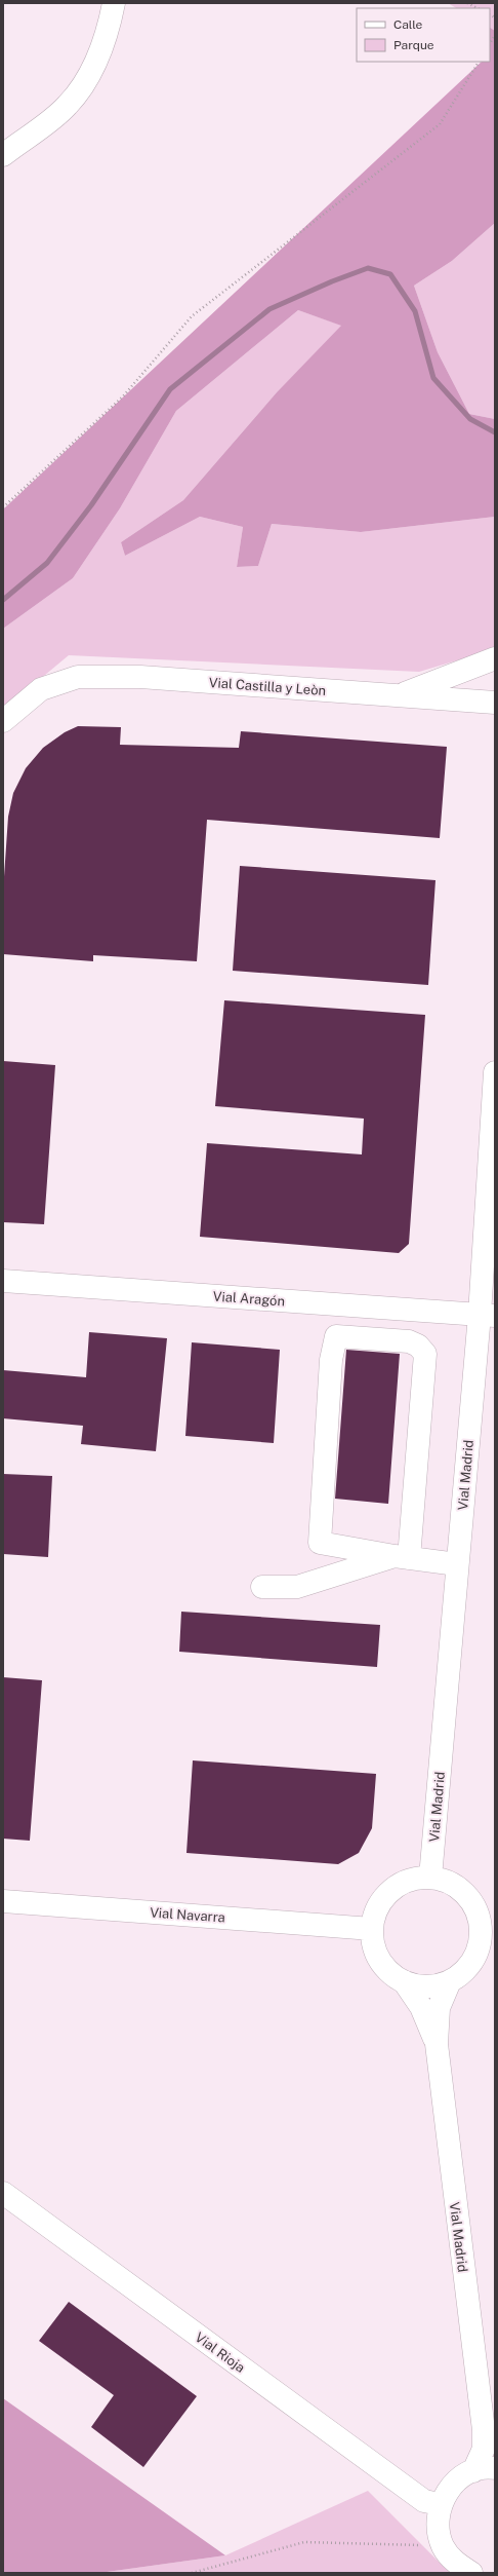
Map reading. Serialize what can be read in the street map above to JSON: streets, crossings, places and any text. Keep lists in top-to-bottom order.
{
  "streets": {
    "street": [
      "Vial Castilla y Leòn",
      "Vial Aragón",
      "Vial Madrid",
      "Vial Navarra",
      "Vial Rioja"
    ]
  },
  "crossings": [
    ["Vial Aragón", "Vial Madrid"],
    ["Vial Madrid", "Vial Navarra"]
  ],
  "legend": ["Calle", "Parque"]
}
